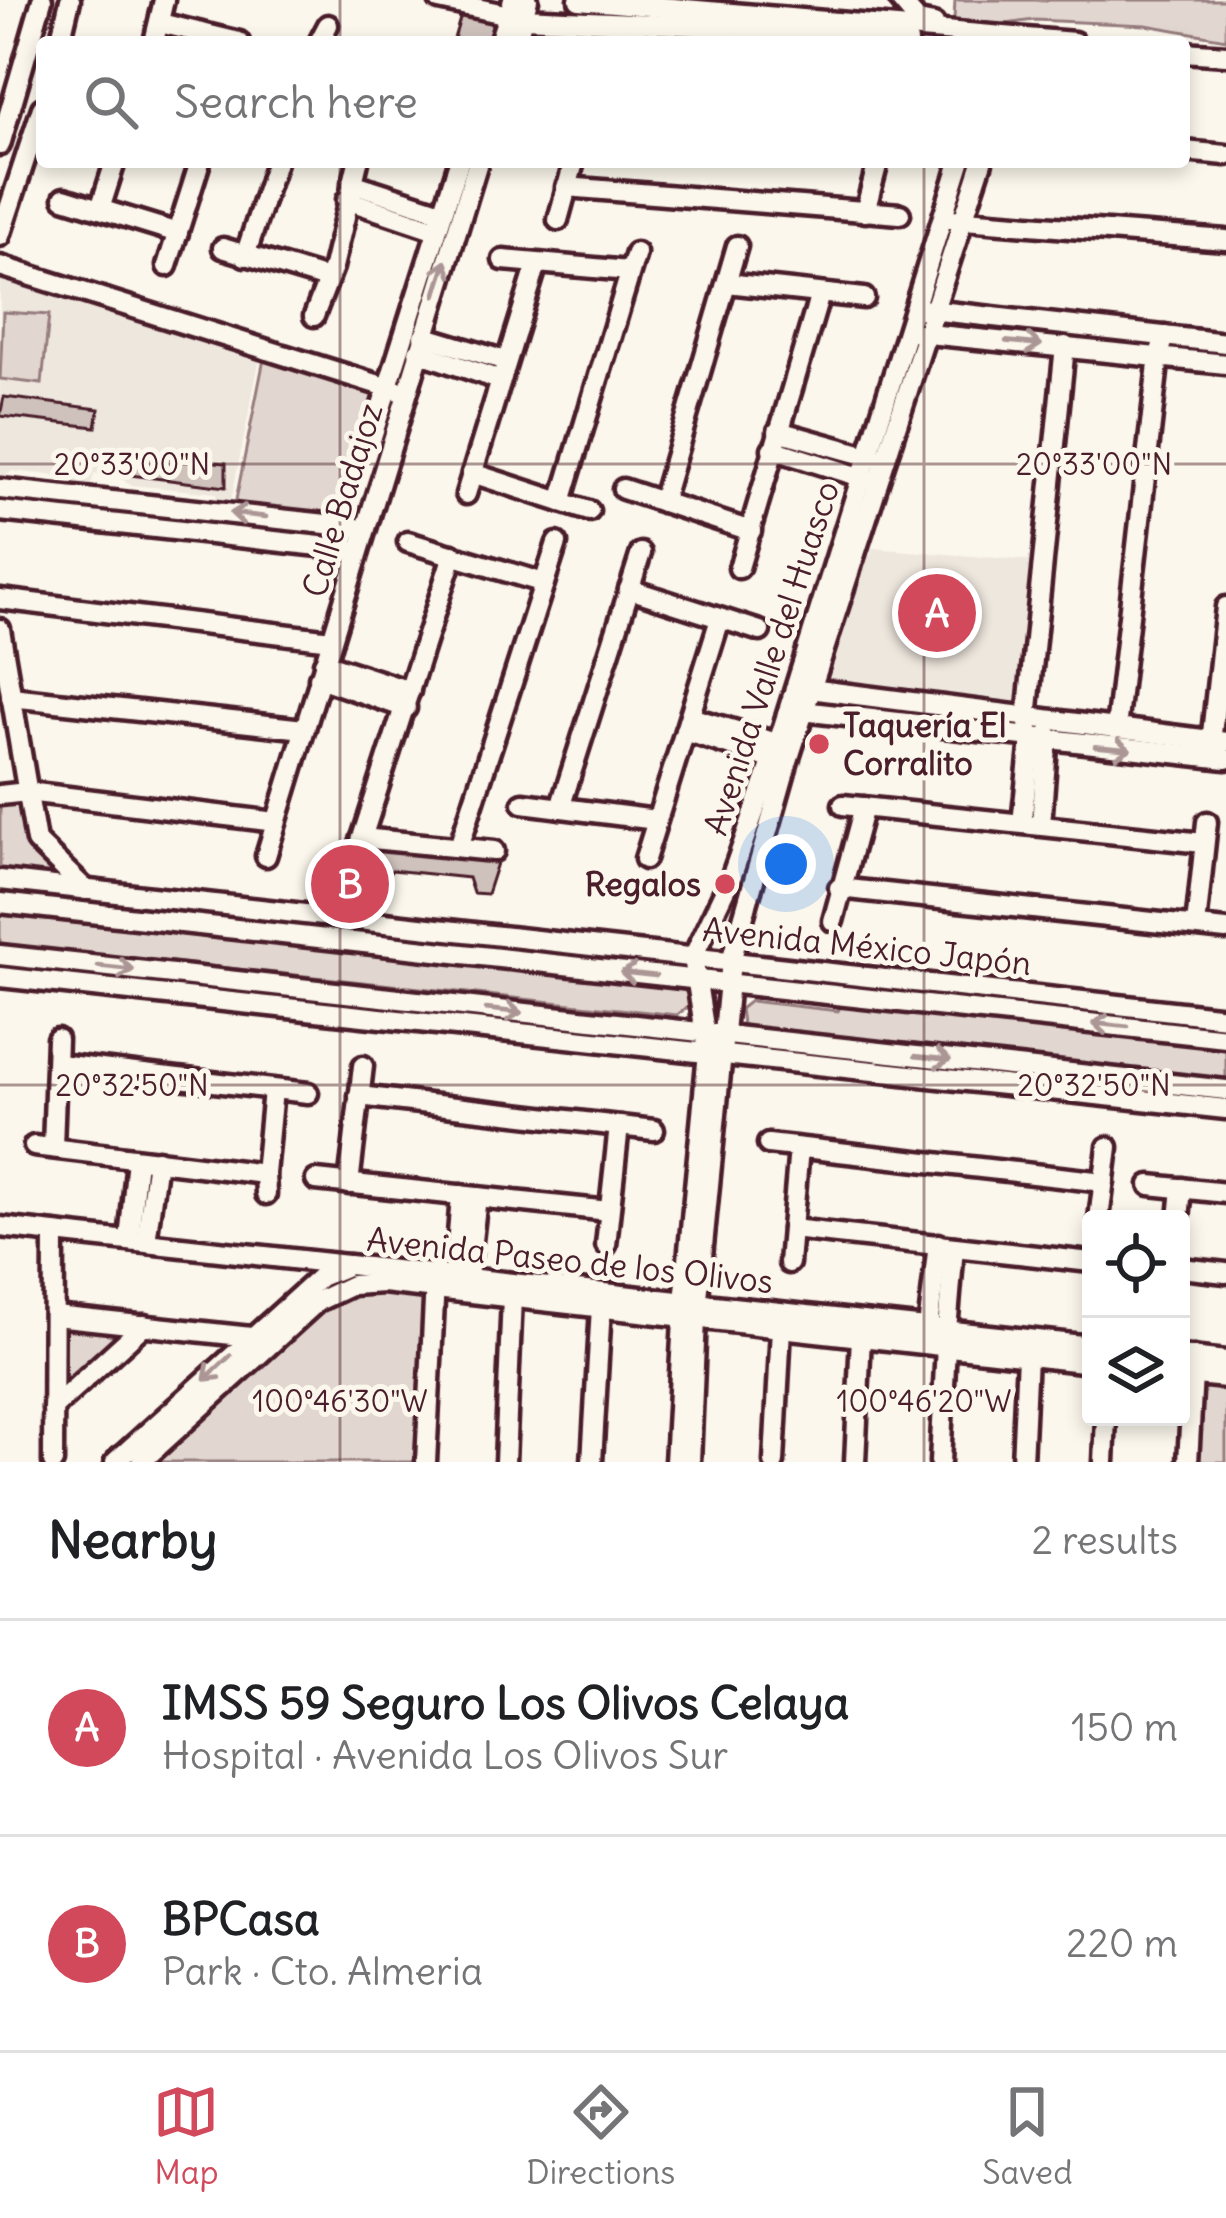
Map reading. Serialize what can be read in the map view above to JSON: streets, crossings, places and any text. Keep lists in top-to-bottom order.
{
  "streets": {
    "street": [
      "Calle Badajoz",
      "Avenida Valle del Huasco",
      "Avenida México Japón",
      "Avenida Paseo de los Olivos"
    ]
  },
  "crossings": [
    ["Avenida Valle del Huasco", "Avenida México Japón"],
    ["Avenida Valle del Huasco", "Avenida Paseo de los Olivos"]
  ],
  "places": ["Taquería El Corralito", "Regalos"],
  "page": {
    "search": "Search here",
    "pins": ["A", "B"],
    "heading": ["Nearby", "2 results"],
    "list": [
      {
        "mark": "A",
        "name": "IMSS 59 Seguro Los Olivos Celaya",
        "note": "Hospital · Avenida Los Olivos Sur",
        "value": "150 m"
      },
      {
        "mark": "B",
        "name": "BPCasa",
        "note": "Park · Cto. Almeria",
        "value": "220 m"
      }
    ],
    "nav": ["Map", "Directions", "Saved"]
  },
  "coordinates": [
    "20°33'00\"N",
    "20°32'50\"N",
    "100°46'30\"W",
    "100°46'20\"W"
  ]
}
